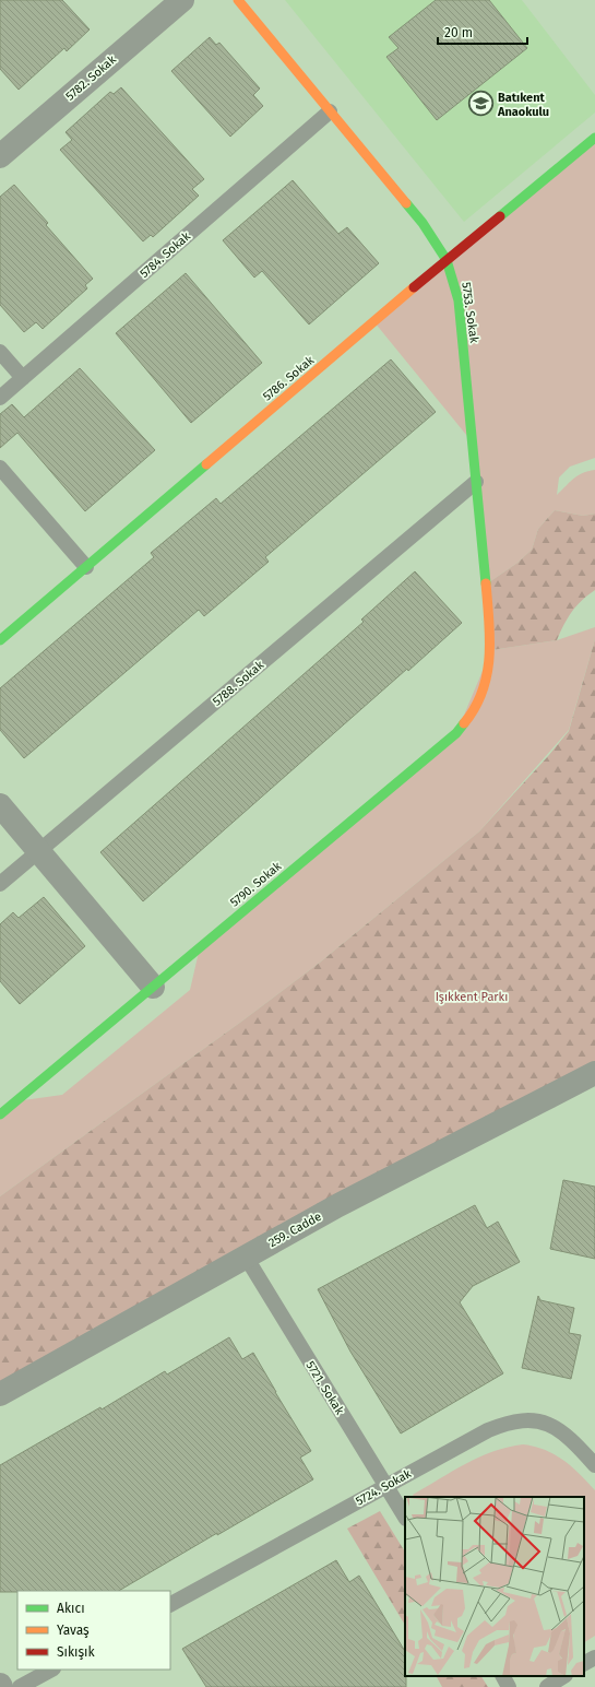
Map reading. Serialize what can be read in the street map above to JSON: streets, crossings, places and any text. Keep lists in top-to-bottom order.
{
  "streets": {
    "street": [
      "5782. Sokak",
      "5753. Sokak",
      "5786. Sokak",
      "5790. Sokak",
      "259. Cadde"
    ],
    "lane": [
      "5784. Sokak",
      "5788. Sokak",
      "5721. Sokak",
      "5724. Sokak"
    ]
  },
  "crossings": [
    ["5784. Sokak", "5753. Sokak"],
    ["5753. Sokak", "5786. Sokak"],
    ["5753. Sokak", "5788. Sokak"],
    ["5753. Sokak", "5790. Sokak"],
    ["259. Cadde", "5721. Sokak"],
    ["5721. Sokak", "5724. Sokak"]
  ],
  "parks": ["Işıkkent Parkı"],
  "places": {
    "school or university": ["Batıkent Anaokulu"]
  },
  "legend": ["Akıcı", "Yavaş", "Sıkışık"],
  "scale_bar": "20 m"
}
